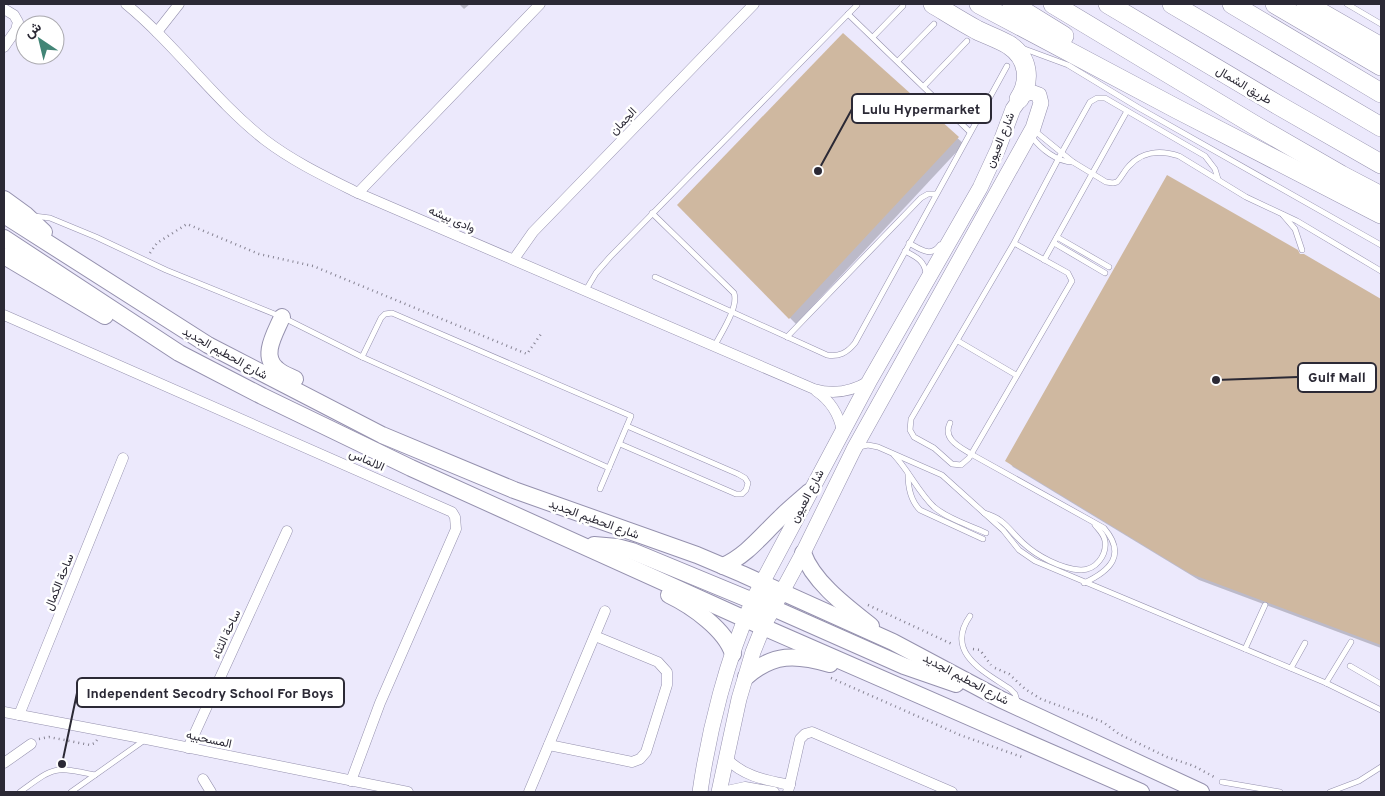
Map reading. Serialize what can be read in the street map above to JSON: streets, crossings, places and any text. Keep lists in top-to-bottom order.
{
  "streets": {
    "highway": ["طريق الشمال"],
    "main road": ["شارع العيون", "شارع الحطيم الجديد"],
    "street": [
      "الجمان",
      "وادى بيشه",
      "الالماس",
      "ساحة الكمال",
      "ساحة الثناء",
      "المسحبيه"
    ]
  },
  "crossings": [
    ["الجمان", "وادى بيشه"],
    ["شارع العيون", "وادى بيشه"],
    ["شارع العيون", "شارع الحطيم الجديد"],
    ["الالماس", "المسحبيه"],
    ["ساحة الكمال", "المسحبيه"],
    ["ساحة الثناء", "المسحبيه"]
  ],
  "places": ["Lulu Hypermarket", "Gulf Mall", "Independent Secodry School For Boys"],
  "north": "top left"
}
